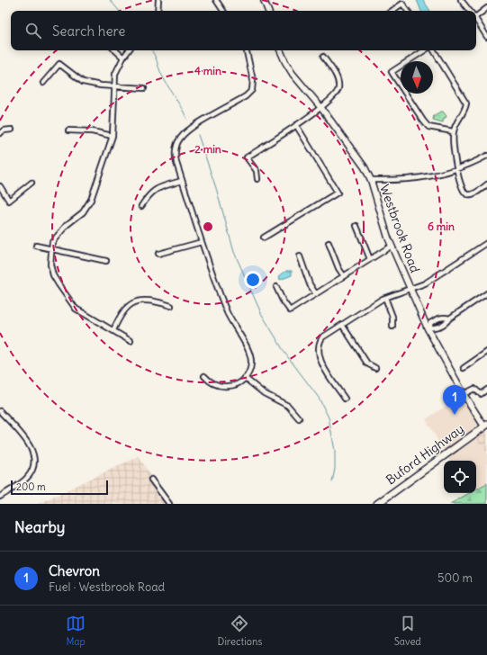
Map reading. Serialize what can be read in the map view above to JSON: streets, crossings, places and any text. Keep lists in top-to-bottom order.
{
  "streets": {
    "main road": ["Buford Highway"],
    "street": ["Westbrook Road"]
  },
  "crossings": [
    ["Westbrook Road", "Buford Highway"]
  ],
  "scale_bar": "200 m",
  "north": "bottom",
  "page": {
    "search": "Search here",
    "pins": "1",
    "scale": "200 m",
    "heading": "Nearby",
    "list": [
      {
        "mark": "1",
        "name": "Chevron",
        "note": "Fuel · Westbrook Road",
        "value": "500 m"
      }
    ],
    "nav": ["Map", "Directions", "Saved"]
  },
  "rings": ["4 min", "2 min", "6 min"]
}
